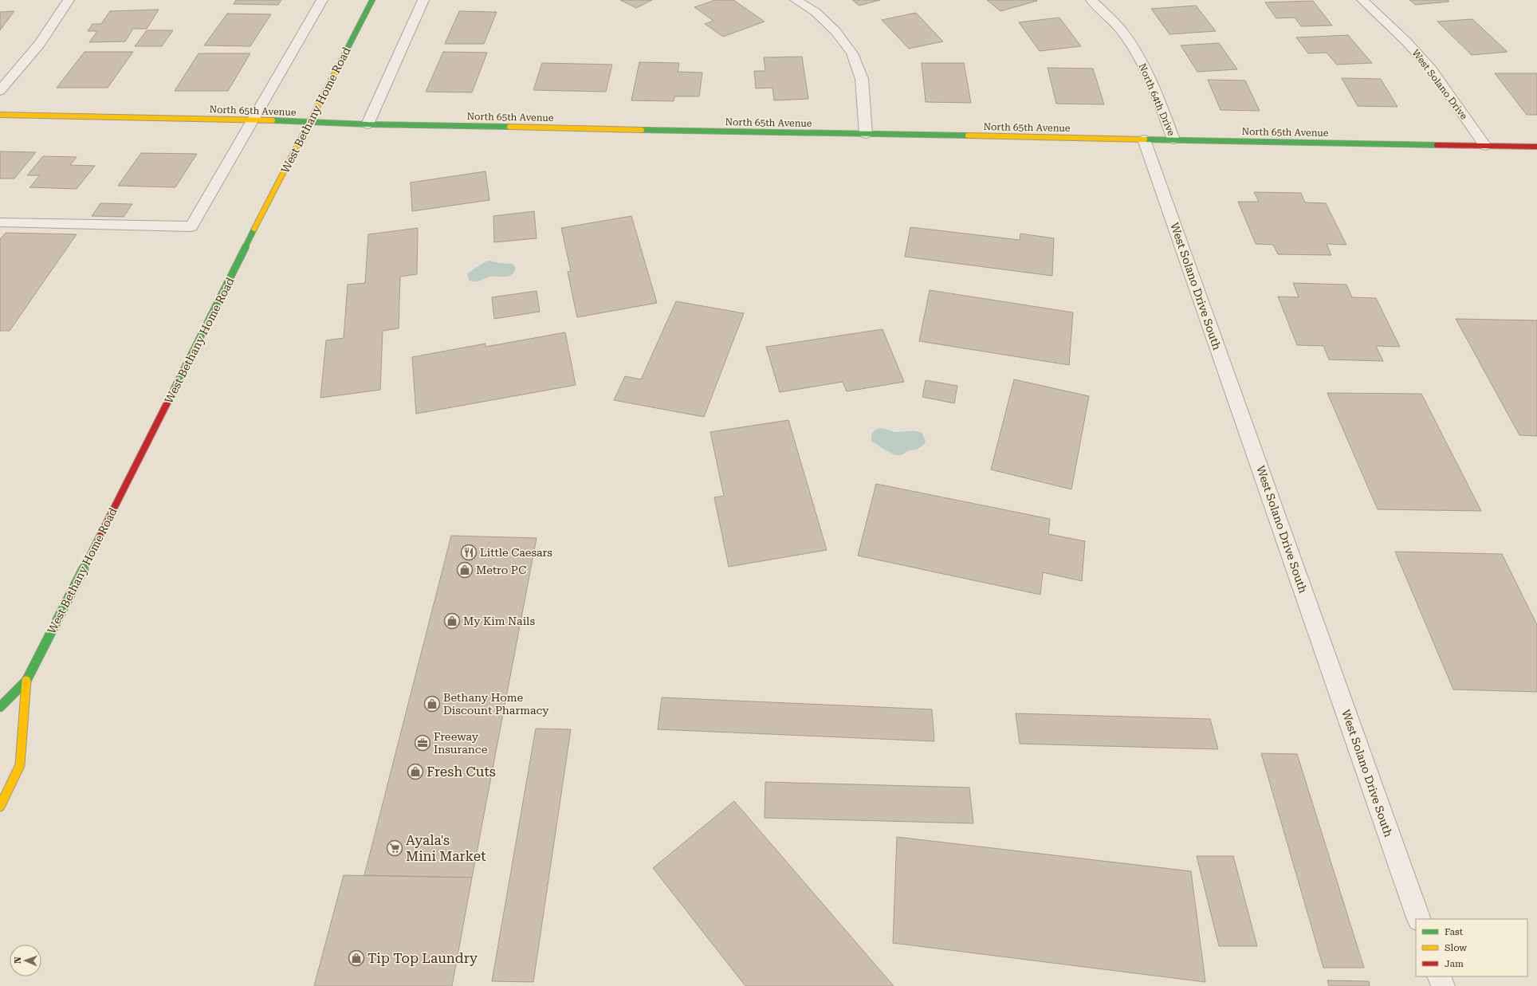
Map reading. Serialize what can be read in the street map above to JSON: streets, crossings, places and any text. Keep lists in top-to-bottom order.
{
  "streets": {
    "street": [
      "West Solano Drive",
      "North 64th Drive",
      "West Bethany Home Road",
      "North 65th Avenue",
      "West Solano Drive South"
    ]
  },
  "crossings": [
    ["West Solano Drive", "North 65th Avenue"],
    ["North 64th Drive", "North 65th Avenue"],
    ["West Bethany Home Road", "North 65th Avenue"],
    ["North 65th Avenue", "West Solano Drive South"]
  ],
  "places": {
    "restaurant": ["Little Caesars"],
    "shop": [
      "Metro PC",
      "My Kim Nails",
      "Bethany Home Discount Pharmacy",
      "Fresh Cuts",
      "Tip Top Laundry"
    ],
    "office": ["Freeway Insurance"],
    "supermarket": ["Ayala's Mini Market"]
  },
  "legend": ["Fast", "Slow", "Jam"],
  "north": "left"
}
